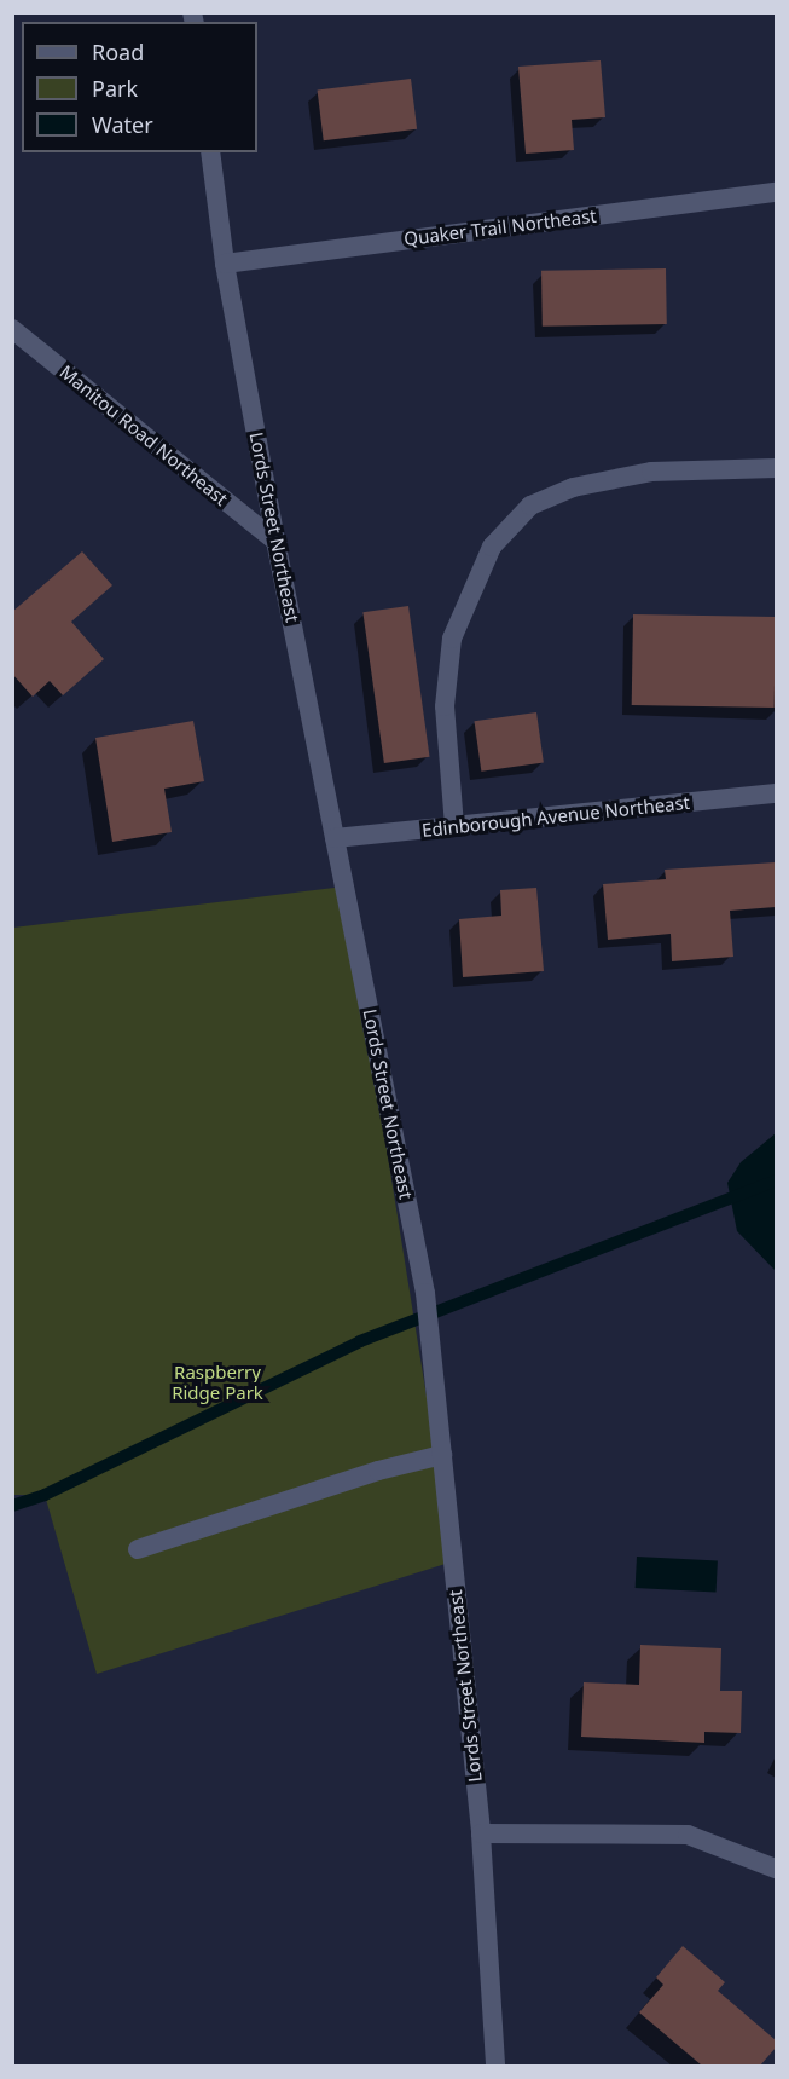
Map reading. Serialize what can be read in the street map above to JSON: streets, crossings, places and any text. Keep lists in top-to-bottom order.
{
  "streets": {
    "street": [
      "Quaker Trail Northeast",
      "Manitou Road Northeast",
      "Lords Street Northeast",
      "Edinborough Avenue Northeast"
    ]
  },
  "crossings": [
    ["Quaker Trail Northeast", "Lords Street Northeast"],
    ["Manitou Road Northeast", "Lords Street Northeast"],
    ["Lords Street Northeast", "Edinborough Avenue Northeast"]
  ],
  "parks": ["Raspberry Ridge Park"],
  "legend": ["Road", "Park", "Water"]
}
